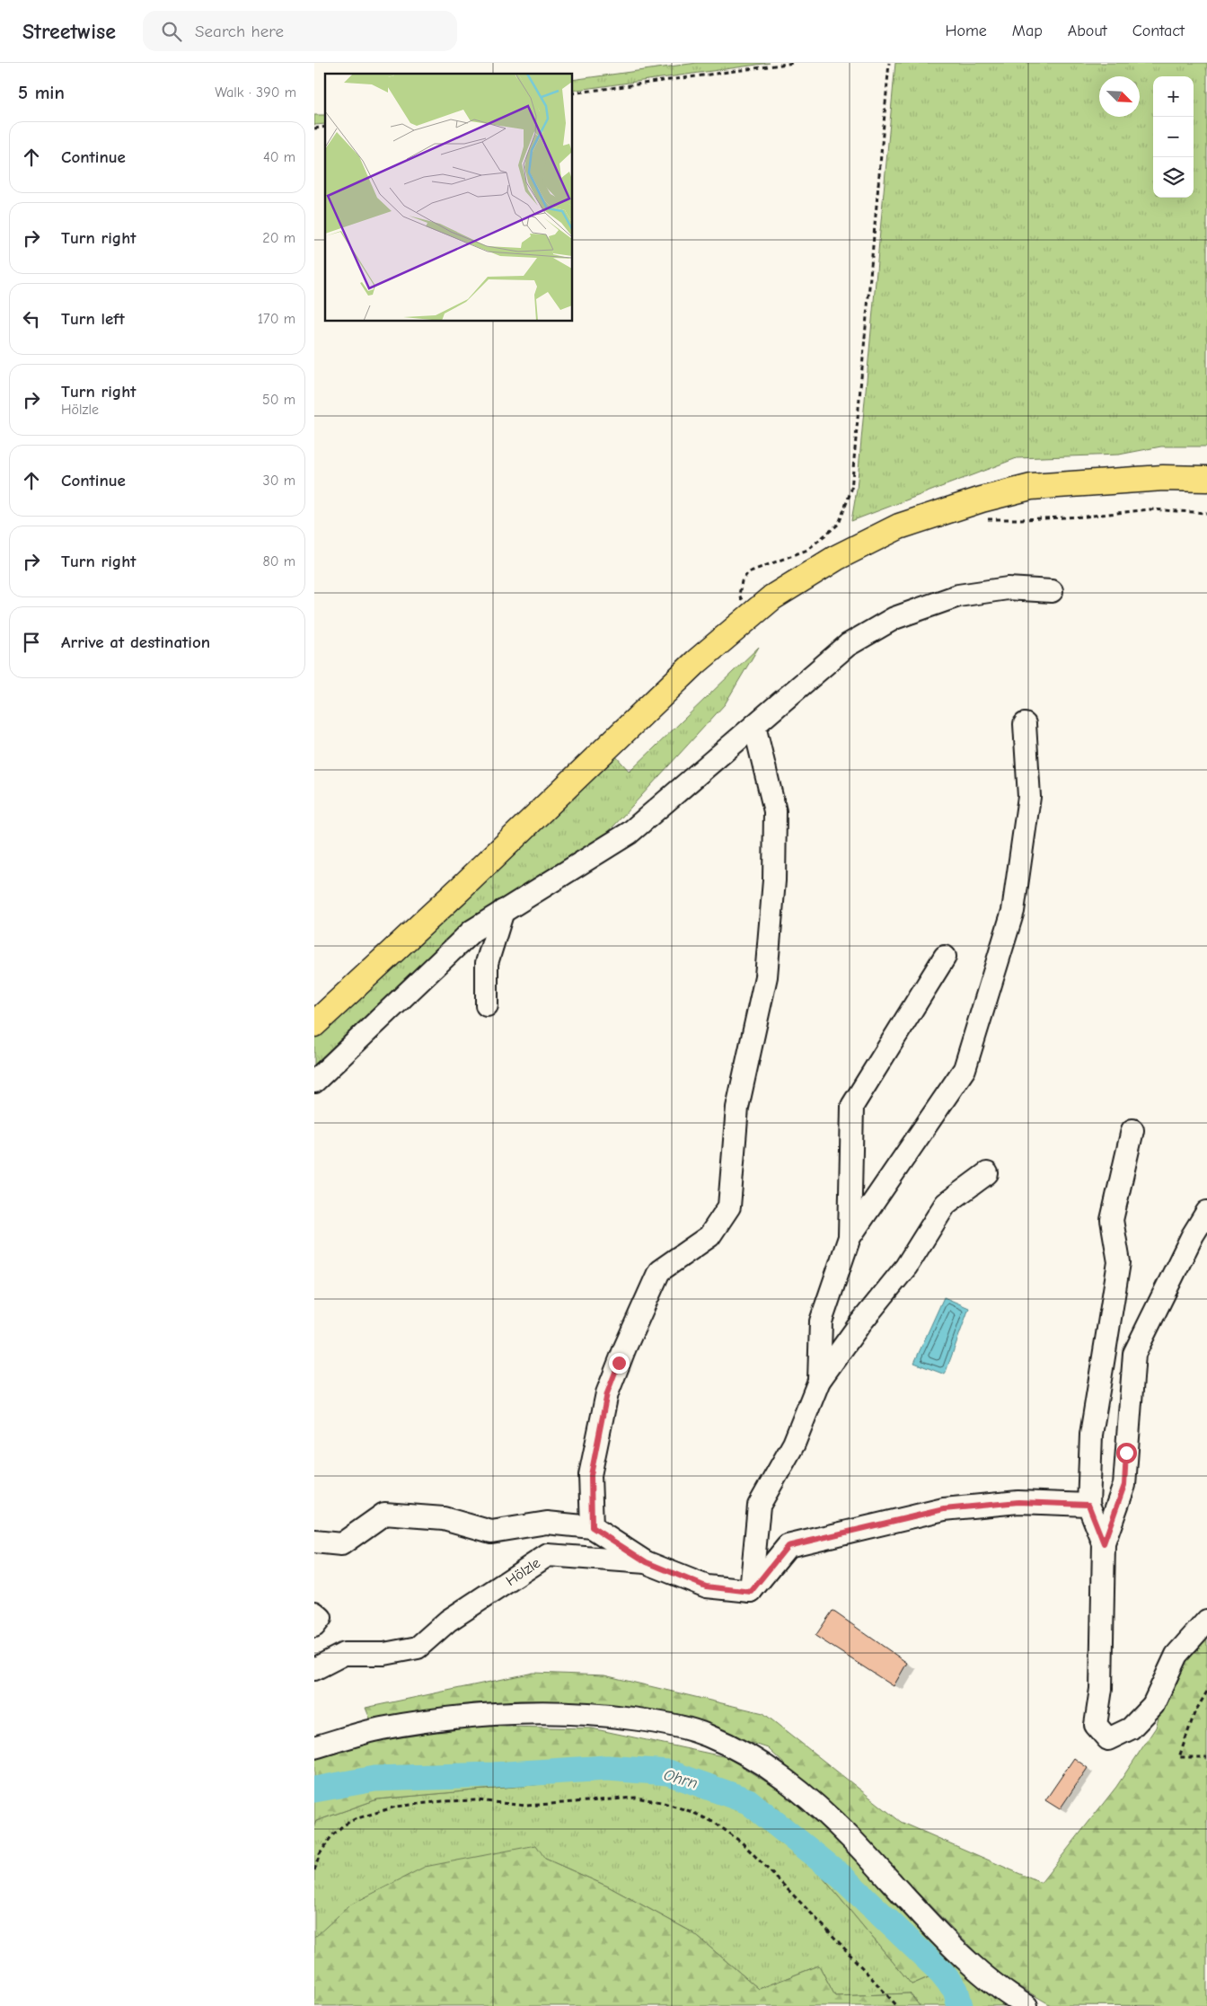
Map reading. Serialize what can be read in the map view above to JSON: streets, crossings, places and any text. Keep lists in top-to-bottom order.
{
  "streets": {
    "street": ["Hölzle"]
  },
  "water": ["Ohrn"],
  "north": "bottom right",
  "page": {
    "header": "Streetwise",
    "search": "Search here",
    "nav": [
      "Home",
      "Map",
      "About",
      "Contact"
    ],
    "heading": ["5 min", "Walk · 390 m"],
    "map_buttons": ["+", "−"],
    "list": [
      ["Continue", "40 m"],
      ["Turn right", "20 m"],
      ["Turn left", "170 m"],
      ["Turn right", "Hölzle", "50 m"],
      ["Continue", "30 m"],
      ["Turn right", "80 m"],
      "Arrive at destination"
    ]
  }
}
